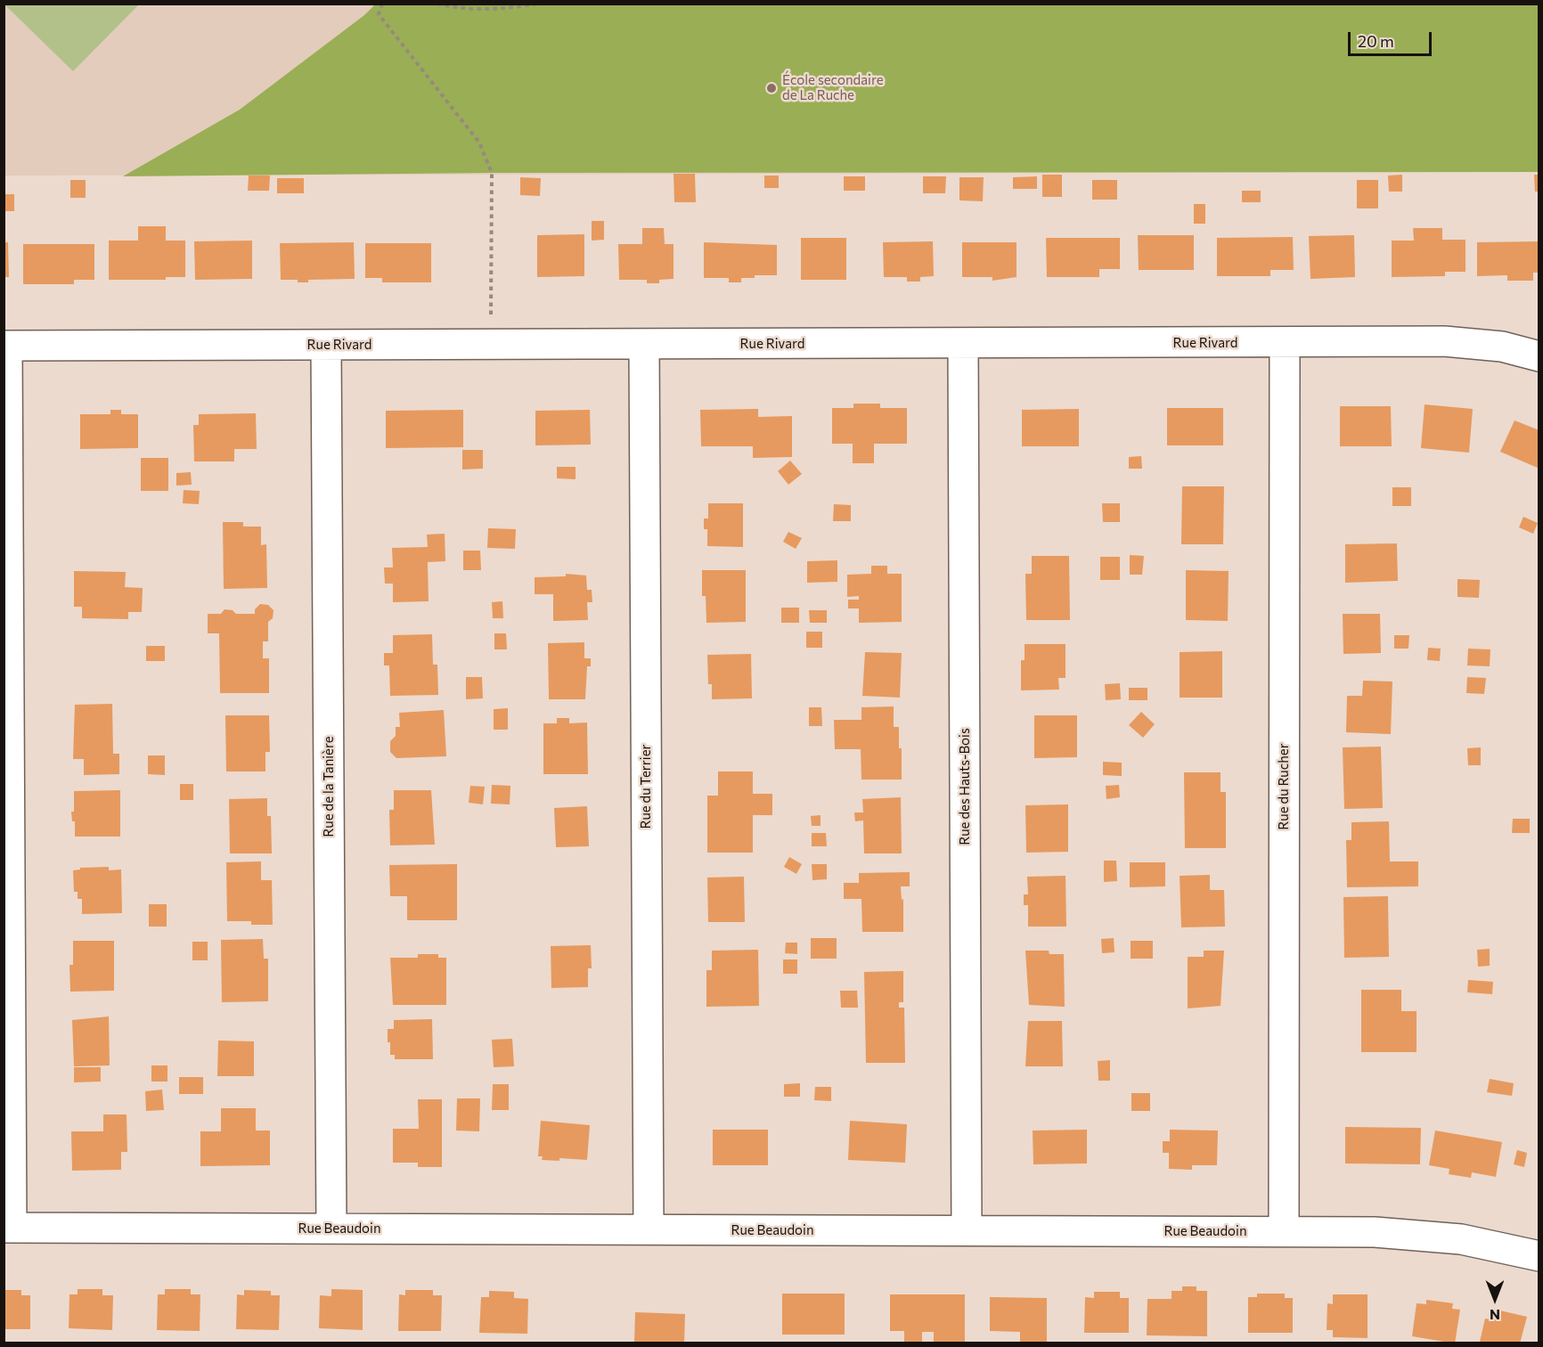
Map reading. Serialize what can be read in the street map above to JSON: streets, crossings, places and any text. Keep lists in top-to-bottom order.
{
  "streets": {
    "street": [
      "Rue Rivard",
      "Rue de la Tanière",
      "Rue du Terrier",
      "Rue des Hauts-Bois",
      "Rue du Rucher",
      "Rue Beaudoin"
    ]
  },
  "crossings": [
    ["Rue Rivard", "Rue de la Tanière"],
    ["Rue Rivard", "Rue du Terrier"],
    ["Rue Rivard", "Rue des Hauts-Bois"],
    ["Rue Rivard", "Rue du Rucher"],
    ["Rue de la Tanière", "Rue Beaudoin"],
    ["Rue du Terrier", "Rue Beaudoin"],
    ["Rue des Hauts-Bois", "Rue Beaudoin"],
    ["Rue du Rucher", "Rue Beaudoin"]
  ],
  "places": ["École secondaire de La Ruche"],
  "scale_bar": "20 m",
  "north": "bottom"
}
